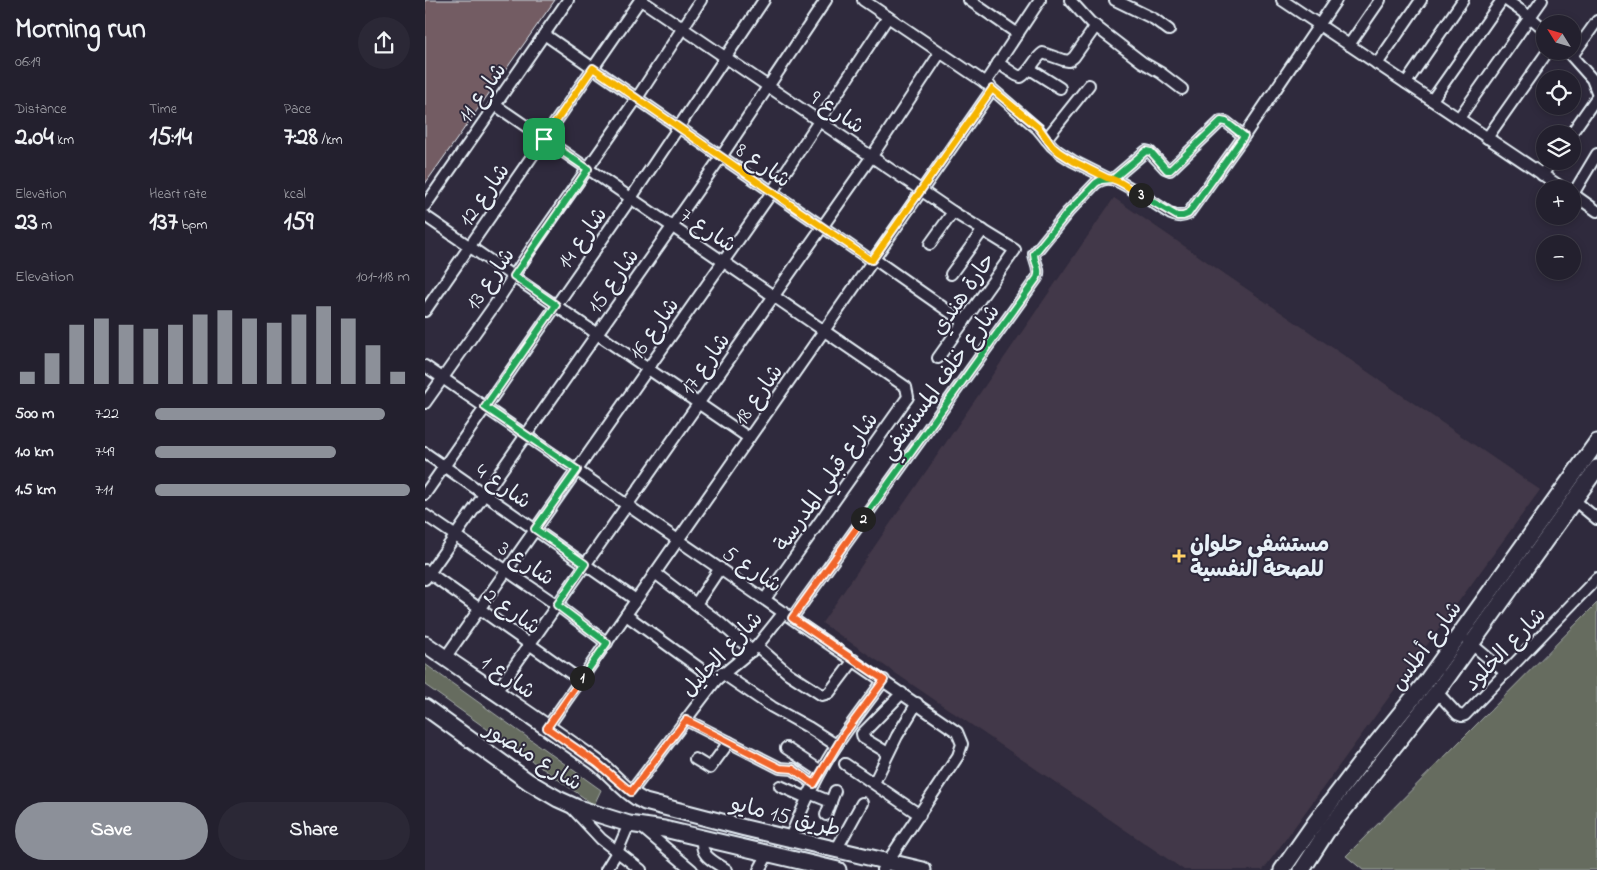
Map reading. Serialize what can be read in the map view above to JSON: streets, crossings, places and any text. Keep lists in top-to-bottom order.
{
  "streets": {
    "street": [
      "شارع 11",
      "شارع 9",
      "شارع 8",
      "شارع 12",
      "شارع 7",
      "شارع 14",
      "شارع 13",
      "شارع 15",
      "حارة هندي",
      "شارع 16",
      "شارع 17",
      "شارع خلف المستشفي",
      "شارع 18",
      "شارع قبلي المدرسة",
      "شارع 4",
      "شارع 3",
      "شارع 5",
      "شارع 2",
      "شارع أطلس",
      "شارع الخلود",
      "شارع الجليل",
      "شارع 1",
      "شارع منصور",
      "طريق 15 مايو"
    ]
  },
  "crossings": [
    ["شارع 11", "شارع 8"],
    ["شارع 11", "شارع 7"],
    ["شارع 9", "شارع 12"],
    ["شارع 9", "شارع 14"],
    ["شارع 9", "شارع 13"],
    ["شارع 9", "شارع 15"],
    ["شارع 9", "حارة هندي"],
    ["شارع 9", "شارع 16"],
    ["شارع 9", "شارع 17"],
    ["شارع 9", "شارع 18"],
    ["شارع 8", "شارع 12"],
    ["شارع 8", "شارع 14"],
    ["شارع 8", "شارع 13"],
    ["شارع 8", "شارع 15"],
    ["شارع 8", "حارة هندي"],
    ["شارع 8", "شارع 16"],
    ["شارع 8", "شارع 17"],
    ["شارع 8", "شارع 18"],
    ["شارع 12", "شارع 7"],
    ["شارع 7", "شارع 14"],
    ["شارع 7", "شارع 13"],
    ["شارع 7", "شارع 15"],
    ["شارع 7", "شارع 16"],
    ["شارع 7", "شارع 17"],
    ["شارع 7", "شارع 18"],
    ["شارع 7", "شارع قبلي المدرسة"],
    ["شارع 14", "شارع 4"],
    ["شارع 14", "شارع 5"],
    ["شارع 13", "شارع 5"],
    ["شارع 15", "شارع 4"],
    ["شارع 15", "شارع 3"],
    ["شارع 15", "شارع 5"],
    ["شارع 15", "شارع 2"],
    ["شارع 16", "شارع 4"],
    ["شارع 16", "شارع 3"],
    ["شارع 16", "شارع 5"],
    ["شارع 16", "شارع 2"],
    ["شارع 16", "شارع 1"],
    ["شارع 17", "شارع 4"],
    ["شارع 17", "شارع 3"],
    ["شارع 17", "شارع 5"],
    ["شارع 17", "شارع 2"],
    ["شارع 17", "شارع 1"],
    ["شارع خلف المستشفي", "شارع 5"],
    ["شارع خلف المستشفي", "شارع الجليل"],
    ["شارع 18", "شارع 4"],
    ["شارع 18", "شارع 3"],
    ["شارع 18", "شارع 5"],
    ["شارع 18", "شارع 2"],
    ["شارع 18", "شارع 1"],
    ["شارع قبلي المدرسة", "شارع 5"],
    ["شارع 5", "شارع الجليل"],
    ["شارع 5", "طريق 15 مايو"],
    ["شارع أطلس", "شارع الخلود"],
    ["شارع الجليل", "شارع 1"],
    ["شارع الجليل", "طريق 15 مايو"],
    ["شارع 1", "طريق 15 مايو"],
    ["شارع منصور", "طريق 15 مايو"]
  ],
  "places": {
    "health": ["مستشفي حلوان للصحة النفسية"]
  },
  "north": "top left",
  "page": {
    "heading": ["Morning run", "06:19"],
    "map_buttons": ["+", "−"],
    "stats": [
      ["Distance", "2.04 km"],
      ["Time", "15:14"],
      ["Pace", "7:28 /km"],
      ["Elevation", "23 m"],
      ["Heart rate", "137 bpm"],
      ["kcal", "159"]
    ],
    "pins": ["3", "2", "1"],
    "chart": ["Elevation", "101–118 m"],
    "list": [
      {
        "name": "500 m",
        "note": "7:22"
      },
      {
        "name": "1.0 km",
        "note": "7:49"
      },
      {
        "name": "1.5 km",
        "note": "7:11"
      }
    ],
    "buttons": ["Save", "Share"]
  }
}
